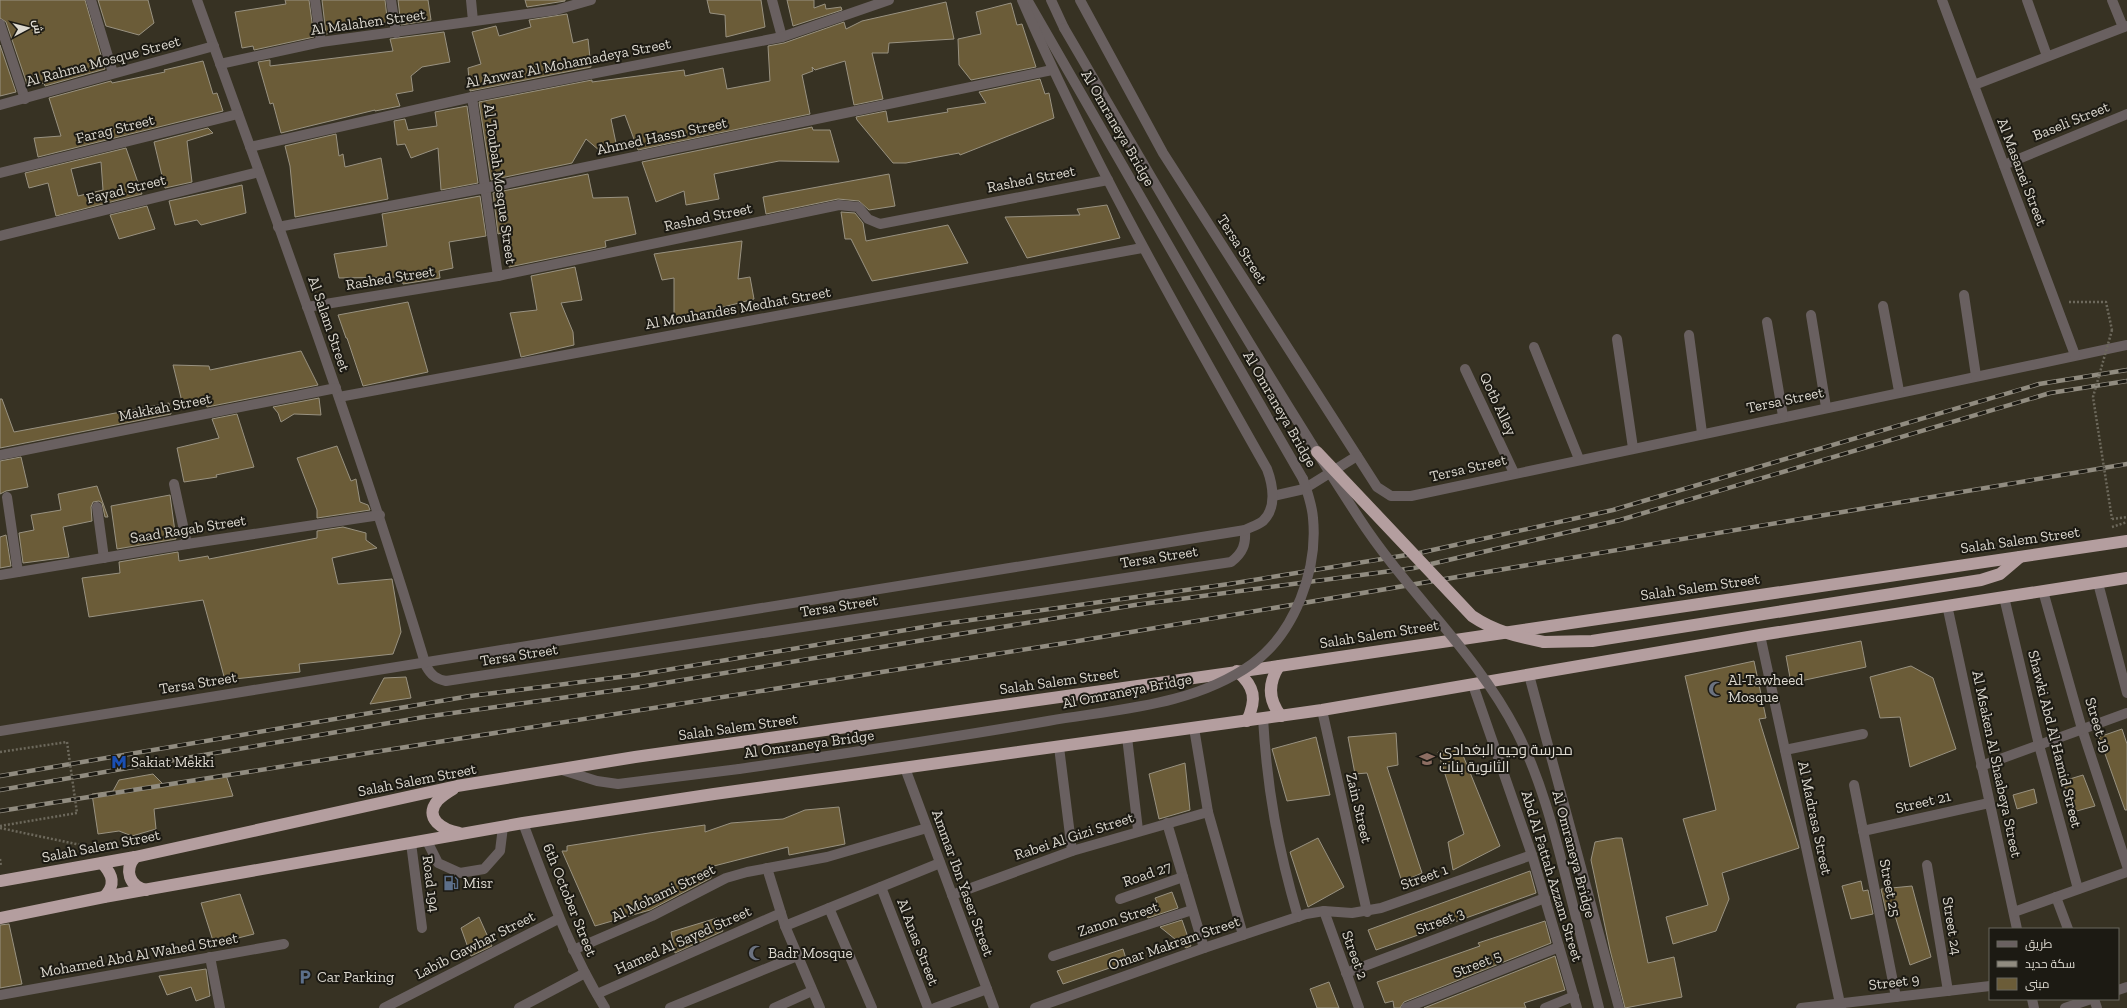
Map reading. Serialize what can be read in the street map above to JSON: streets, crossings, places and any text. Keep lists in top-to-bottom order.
{
  "streets": {
    "highway": ["Salah Salem Street"],
    "street": [
      "Al Malahen Street",
      "Al Rahma Mosque Street",
      "Al Anwar Al Mohamadeya Street",
      "Baseli Street",
      "Al Omraneya Bridge",
      "Farag Street",
      "Ahmed Hassn Street",
      "Al Masanei Street",
      "Rashed Street",
      "Al Toubah Mosque Street",
      "Fayad Street",
      "Tersa Street",
      "Al Mouhandes Medhat Street",
      "Al Salam Street",
      "Qotb Alley",
      "Makkah Street",
      "Saad Ragab Street",
      "Street 19",
      "Shawki Abd Al Hamid Street",
      "Al Msaken Al Shaabeya Street",
      "Street 21",
      "Zain Street",
      "Al Madrasa Street",
      "Rabei Al Gizi Street",
      "Road 27",
      "Abd Al Fattah Azzam Street",
      "Street 1",
      "Ammar Ibn Yaser Street",
      "Road 194",
      "Street 25",
      "Al Mohami Street",
      "6th October Street",
      "Zanon Street",
      "Street 3",
      "Street 24",
      "Hamed Al Sayed Street",
      "Al Anas Street",
      "Omar Makram Street",
      "Labib Gawhar Street",
      "Mohamed Abd Al Wahed Street",
      "Street 2",
      "Street 5",
      "Street 9"
    ]
  },
  "crossings": [
    ["Al Malahen Street", "Al Salam Street"],
    ["Al Rahma Mosque Street", "Al Salam Street"],
    ["Al Anwar Al Mohamadeya Street", "Al Toubah Mosque Street"],
    ["Al Anwar Al Mohamadeya Street", "Al Salam Street"],
    ["Baseli Street", "Al Masanei Street"],
    ["Al Omraneya Bridge", "Salah Salem Street"],
    ["Farag Street", "Al Salam Street"],
    ["Ahmed Hassn Street", "Al Toubah Mosque Street"],
    ["Ahmed Hassn Street", "Tersa Street"],
    ["Ahmed Hassn Street", "Al Salam Street"],
    ["Al Masanei Street", "Tersa Street"],
    ["Rashed Street", "Al Toubah Mosque Street"],
    ["Rashed Street", "Tersa Street"],
    ["Rashed Street", "Al Salam Street"],
    ["Fayad Street", "Al Salam Street"],
    ["Tersa Street", "Al Mouhandes Medhat Street"],
    ["Tersa Street", "Al Salam Street"],
    ["Tersa Street", "Qotb Alley"],
    ["Al Mouhandes Medhat Street", "Al Salam Street"],
    ["Al Mouhandes Medhat Street", "Makkah Street"],
    ["Al Salam Street", "Makkah Street"],
    ["Al Salam Street", "Saad Ragab Street"],
    ["Al Msaken Al Shaabeya Street", "Street 21"],
    ["Street 21", "Street 25"],
    ["Zain Street", "Street 1"],
    ["Al Madrasa Street", "Street 9"],
    ["Rabei Al Gizi Street", "Ammar Ibn Yaser Street"],
    ["Abd Al Fattah Azzam Street", "Street 1"],
    ["Abd Al Fattah Azzam Street", "Street 3"],
    ["Abd Al Fattah Azzam Street", "Street 5"],
    ["Street 1", "Omar Makram Street"],
    ["Street 1", "Street 2"],
    ["Ammar Ibn Yaser Street", "Al Mohami Street"],
    ["Street 25", "Street 9"],
    ["Al Mohami Street", "6th October Street"],
    ["6th October Street", "Hamed Al Sayed Street"],
    ["6th October Street", "Labib Gawhar Street"],
    ["Street 3", "Street 2"],
    ["Street 24", "Street 9"],
    ["Omar Makram Street", "Street 2"]
  ],
  "places": {
    "mosque": ["Al-Tawheed Mosque", "Badr Mosque"],
    "school or university": ["مدرسة وجيه البغدادى الثانوية بنات"],
    "metro station": ["Sakiat Mekki"],
    "fuel station": ["Misr"],
    "parking": ["Car Parking"]
  },
  "legend": ["طريق", "سكة حديد", "مبنى"],
  "north": "right"
}
